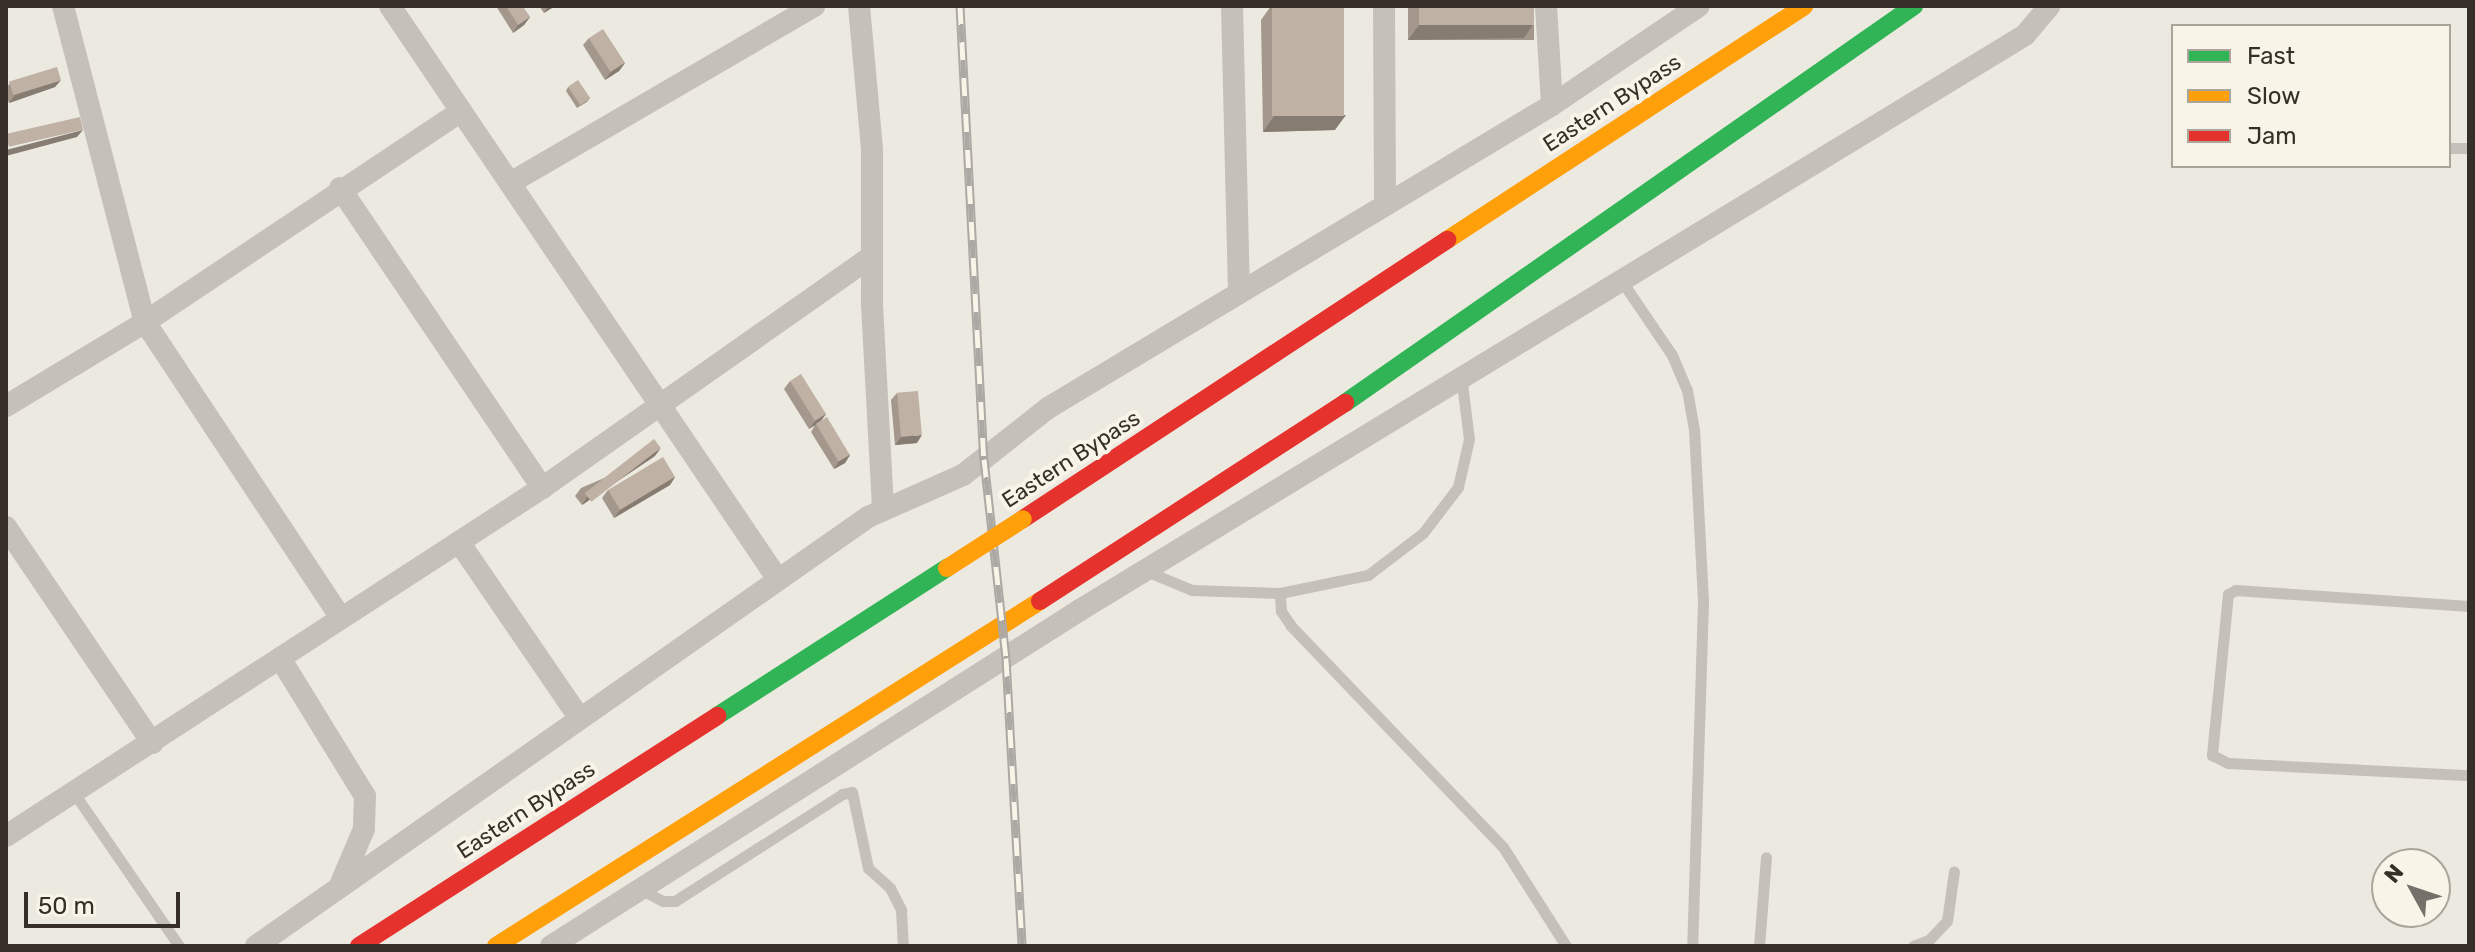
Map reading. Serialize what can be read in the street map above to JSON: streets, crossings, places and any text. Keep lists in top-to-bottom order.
{
  "streets": {
    "main road": ["Eastern Bypass"]
  },
  "legend": ["Fast", "Slow", "Jam"],
  "scale_bar": "50 m",
  "north": "top left"
}
